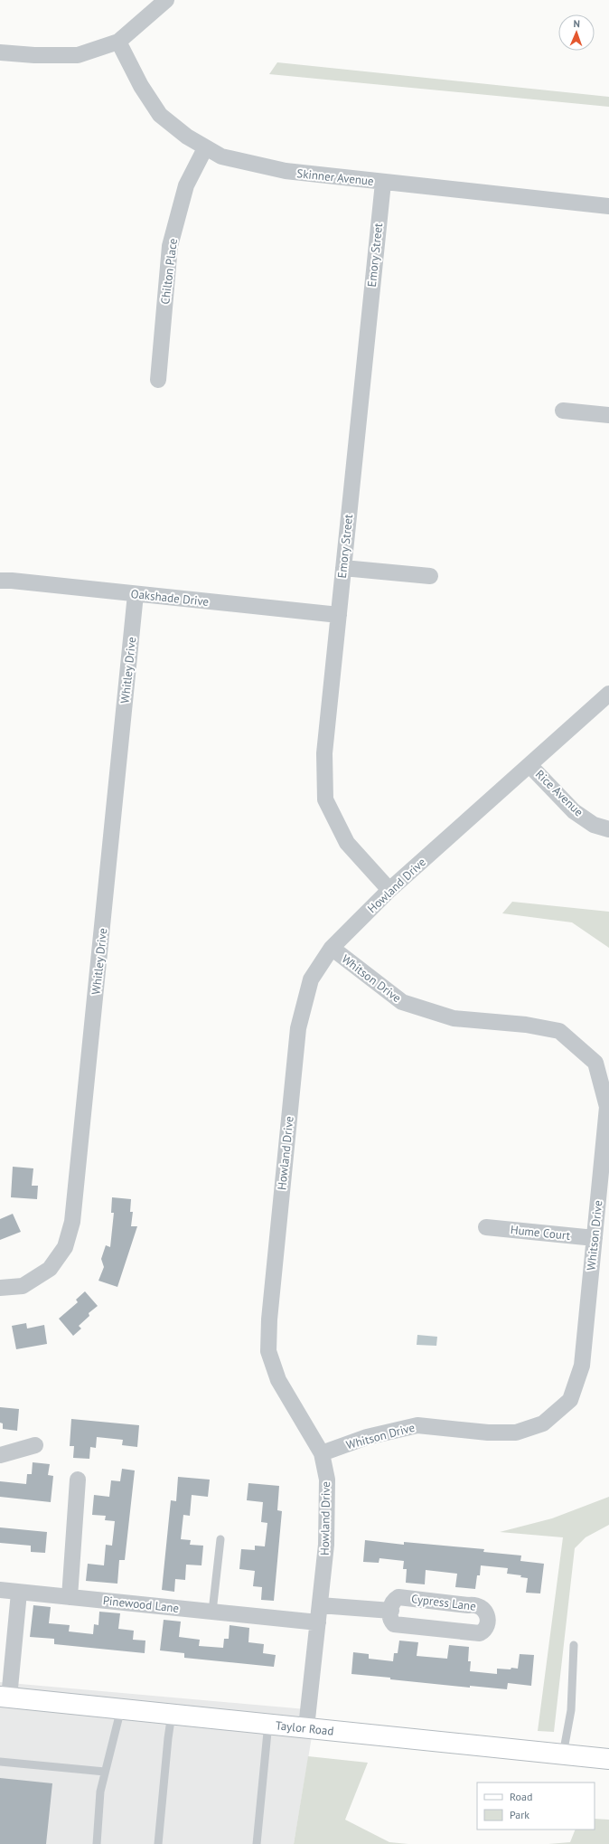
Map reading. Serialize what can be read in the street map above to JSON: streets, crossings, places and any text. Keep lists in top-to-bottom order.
{
  "streets": {
    "main road": ["Taylor Road"],
    "street": [
      "Skinner Avenue",
      "Emory Street",
      "Chilton Place",
      "Oakshade Drive",
      "Whitley Drive",
      "Rice Avenue",
      "Howland Drive",
      "Whitson Drive",
      "Hume Court",
      "Cypress Lane",
      "Pinewood Lane"
    ]
  },
  "crossings": [
    ["Skinner Avenue", "Emory Street"],
    ["Skinner Avenue", "Chilton Place"],
    ["Emory Street", "Oakshade Drive"],
    ["Emory Street", "Howland Drive"],
    ["Oakshade Drive", "Whitley Drive"],
    ["Rice Avenue", "Howland Drive"],
    ["Howland Drive", "Whitson Drive"],
    ["Howland Drive", "Pinewood Lane"],
    ["Howland Drive", "Taylor Road"],
    ["Whitson Drive", "Hume Court"]
  ],
  "legend": ["Road", "Park"],
  "north": "top"
}
